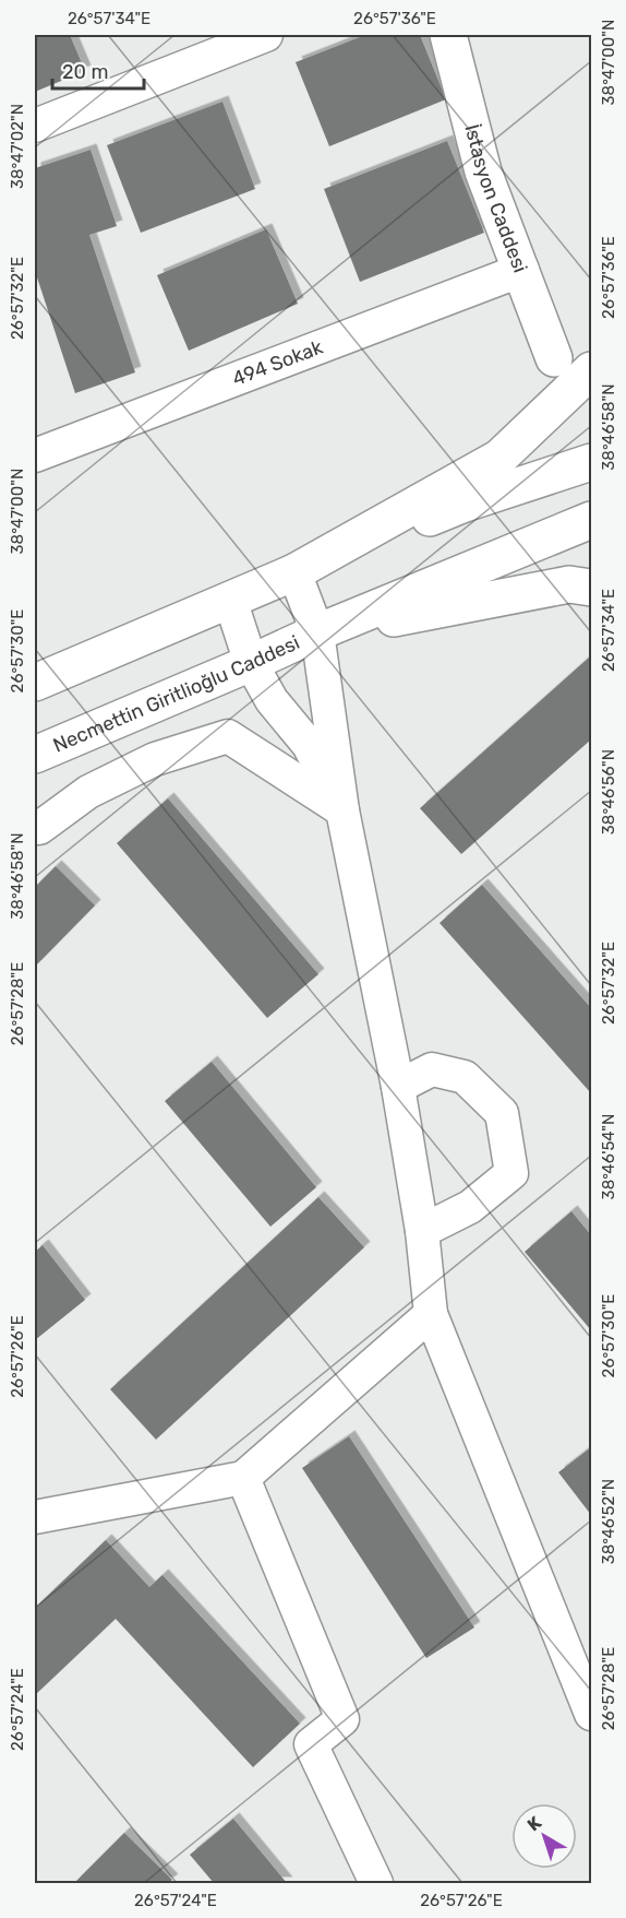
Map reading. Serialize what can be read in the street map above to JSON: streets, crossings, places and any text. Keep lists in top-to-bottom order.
{
  "streets": {
    "main road": ["İstasyon Caddesi", "Necmettin Giritlioğlu Caddesi"],
    "street": ["494 Sokak"]
  },
  "crossings": [
    ["İstasyon Caddesi", "494 Sokak"]
  ],
  "scale_bar": "20 m",
  "north": "top left",
  "coordinates": [
    "26°57'34\"E",
    "26°57'36\"E",
    "38°47'00\"N",
    "38°47'02\"N",
    "26°57'32\"E",
    "38°46'58\"N",
    "26°57'30\"E",
    "38°46'56\"N",
    "26°57'28\"E",
    "38°46'54\"N",
    "26°57'26\"E",
    "38°46'52\"N",
    "26°57'24\"E"
  ]
}
